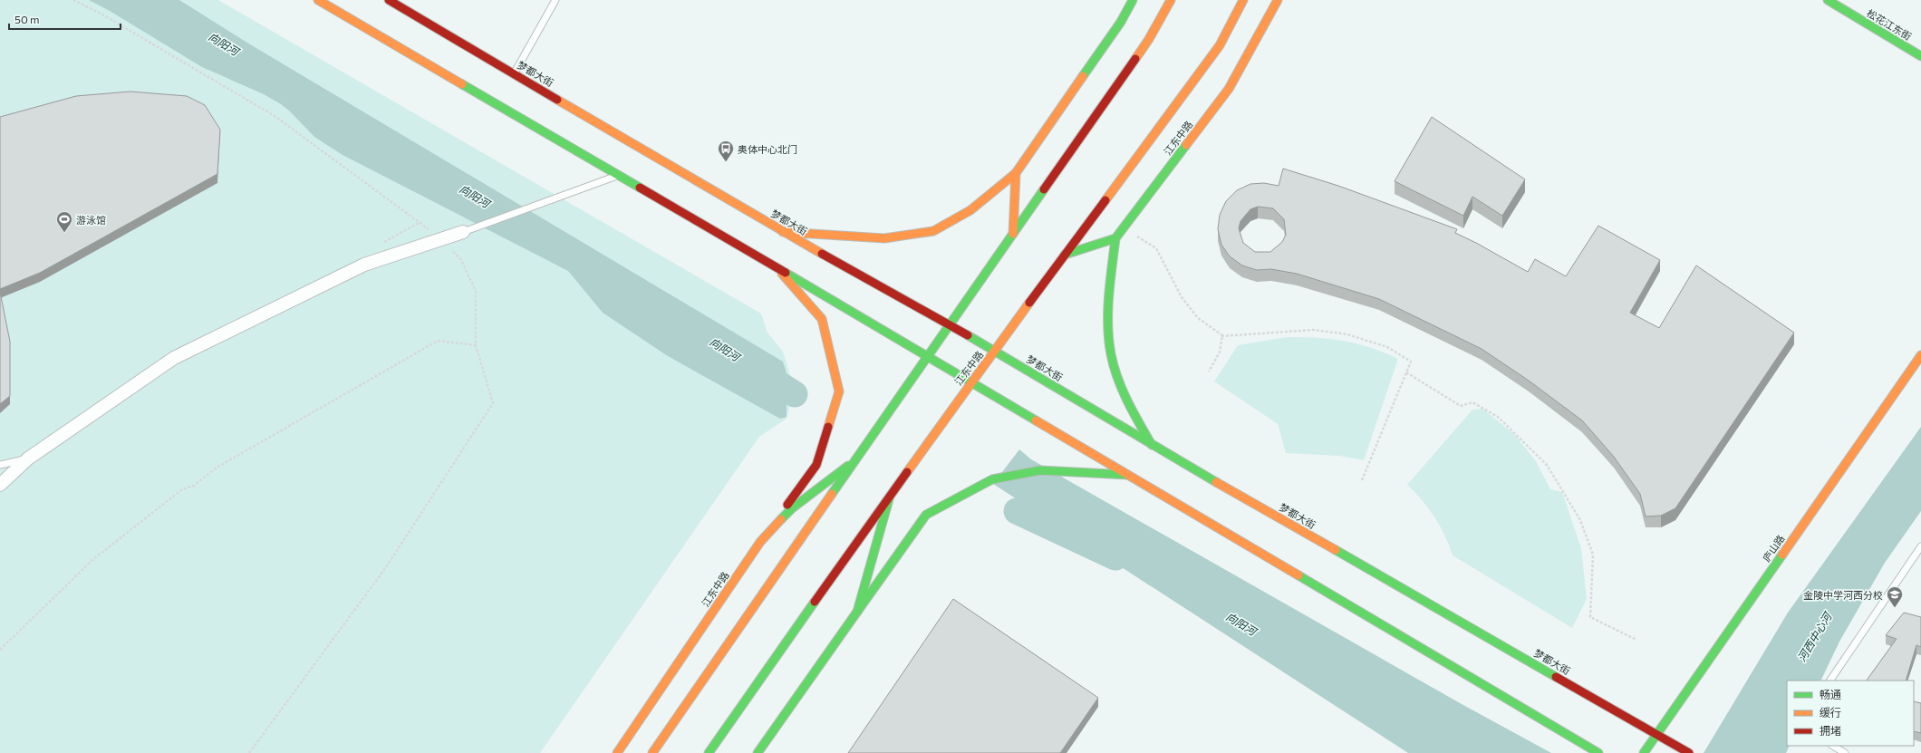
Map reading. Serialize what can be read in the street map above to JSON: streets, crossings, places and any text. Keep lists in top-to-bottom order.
{
  "streets": {
    "main road": [
      "松花江东街",
      "梦都大街",
      "江东中路",
      "庐山路"
    ]
  },
  "crossings": [
    ["梦都大街", "江东中路"],
    ["梦都大街", "庐山路"]
  ],
  "water": ["向阳河", "河西中心河"],
  "places": {
    "bus stop": ["奥体中心北门"],
    "sports": ["游泳馆"],
    "school or university": ["金陵中学河西分校"]
  },
  "legend": ["畅通", "缓行", "拥堵"],
  "scale_bar": "50 m"
}
